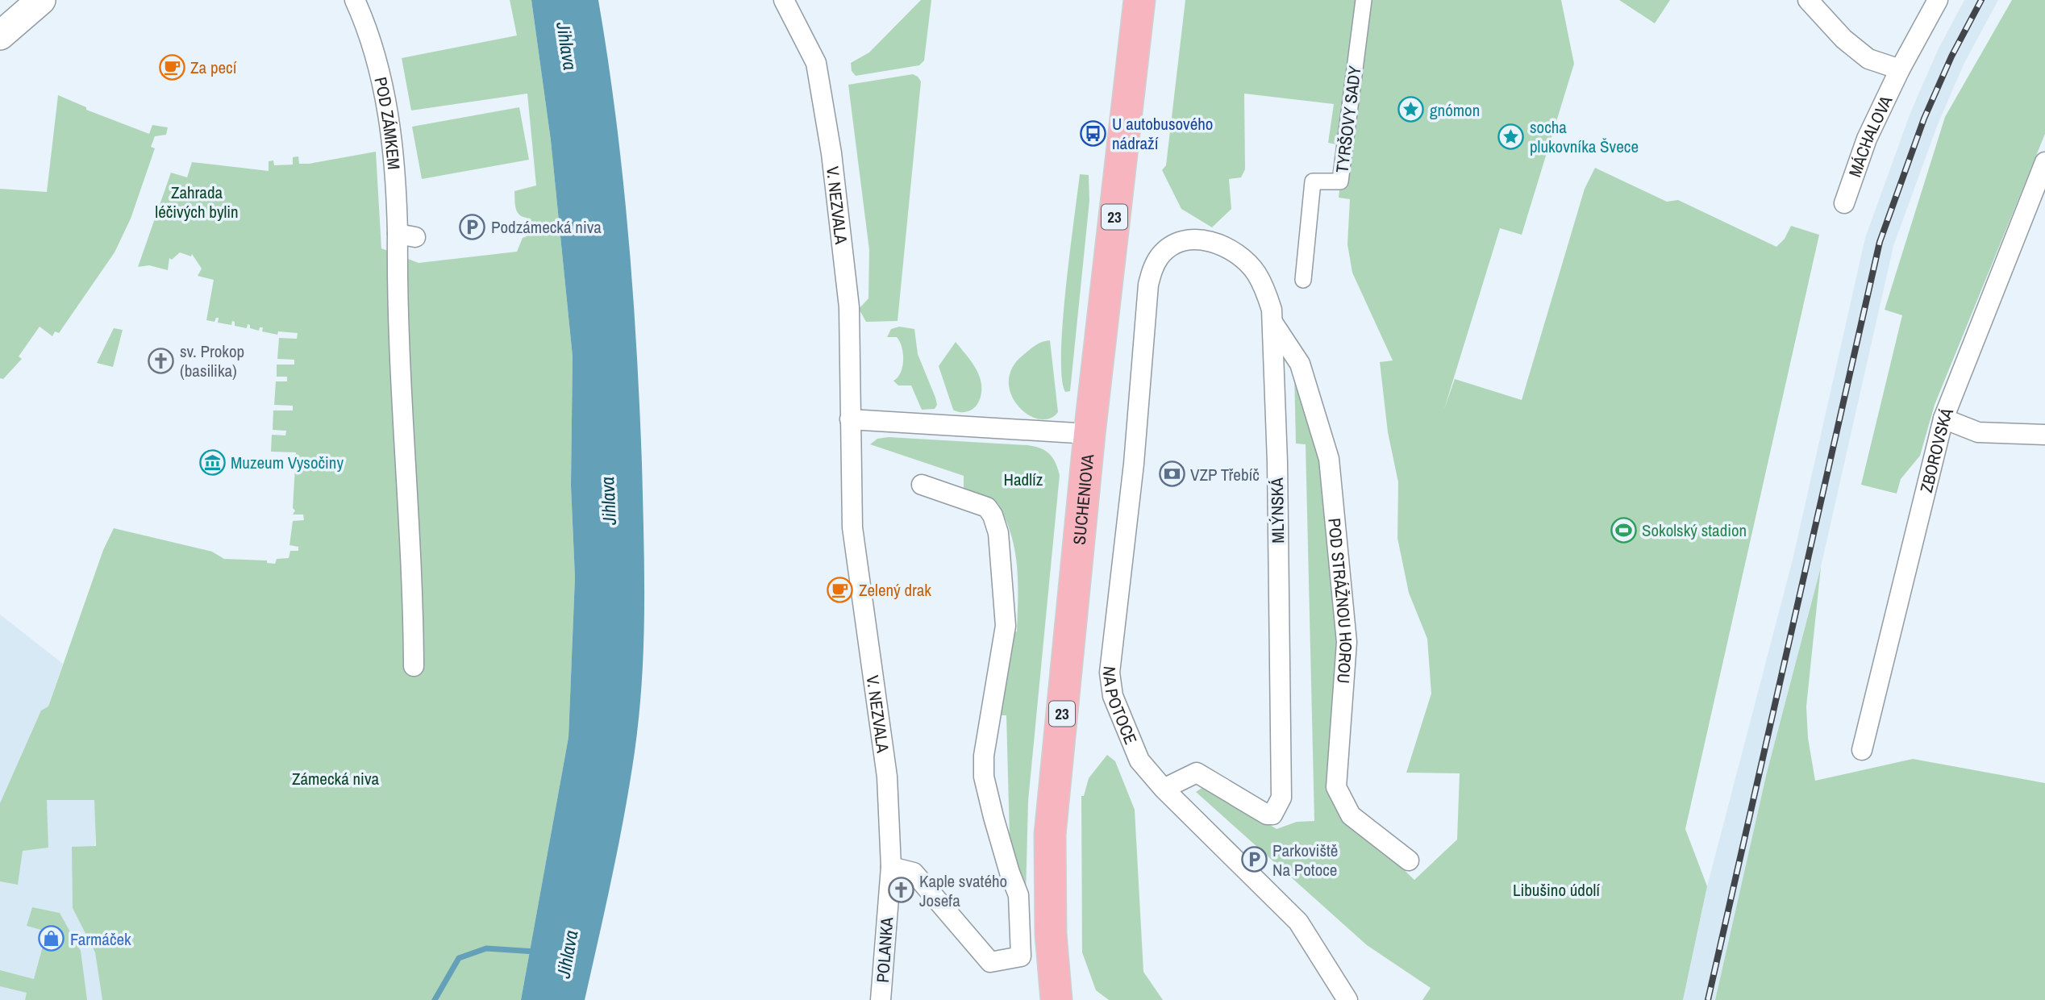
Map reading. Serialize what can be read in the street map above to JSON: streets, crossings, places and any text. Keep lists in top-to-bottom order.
{
  "streets": {
    "main road": ["23", "SUCHENIOVA"],
    "street": [
      "TYRŠOVY SADY",
      "POD ZÁMKEM",
      "MÁCHALOVA",
      "V. NEZVALA",
      "ZBOROVSKÁ",
      "MLÝNSKÁ",
      "POD STRÁŽNOU HOROU",
      "NA POTOCE",
      "POLANKA"
    ]
  },
  "crossings": [
    ["V. NEZVALA", "POLANKA"],
    ["MLÝNSKÁ", "POD STRÁŽNOU HOROU"],
    ["MLÝNSKÁ", "NA POTOCE"]
  ],
  "water": ["Jihlava"],
  "parks": [
    "Zahrada léčivých bylin",
    "Hadlíz",
    "Zámecká niva",
    "Libušino údolí"
  ],
  "places": {
    "cafe": ["Za pecí", "Zelený drak"],
    "place": ["gnómon", "socha plukovníka Švece"],
    "bus stop": ["U autobusového nádraží"],
    "parking": ["Podzámecká niva", "Parkoviště Na Potoce"],
    "church": ["sv. Prokop (basilika)", "Kaple svatého Josefa"],
    "museum": ["Muzeum Vysočiny"],
    "bank": ["VZP Třebíč"],
    "sports": ["Sokolský stadion"],
    "shop": ["Farmáček"]
  }
}
